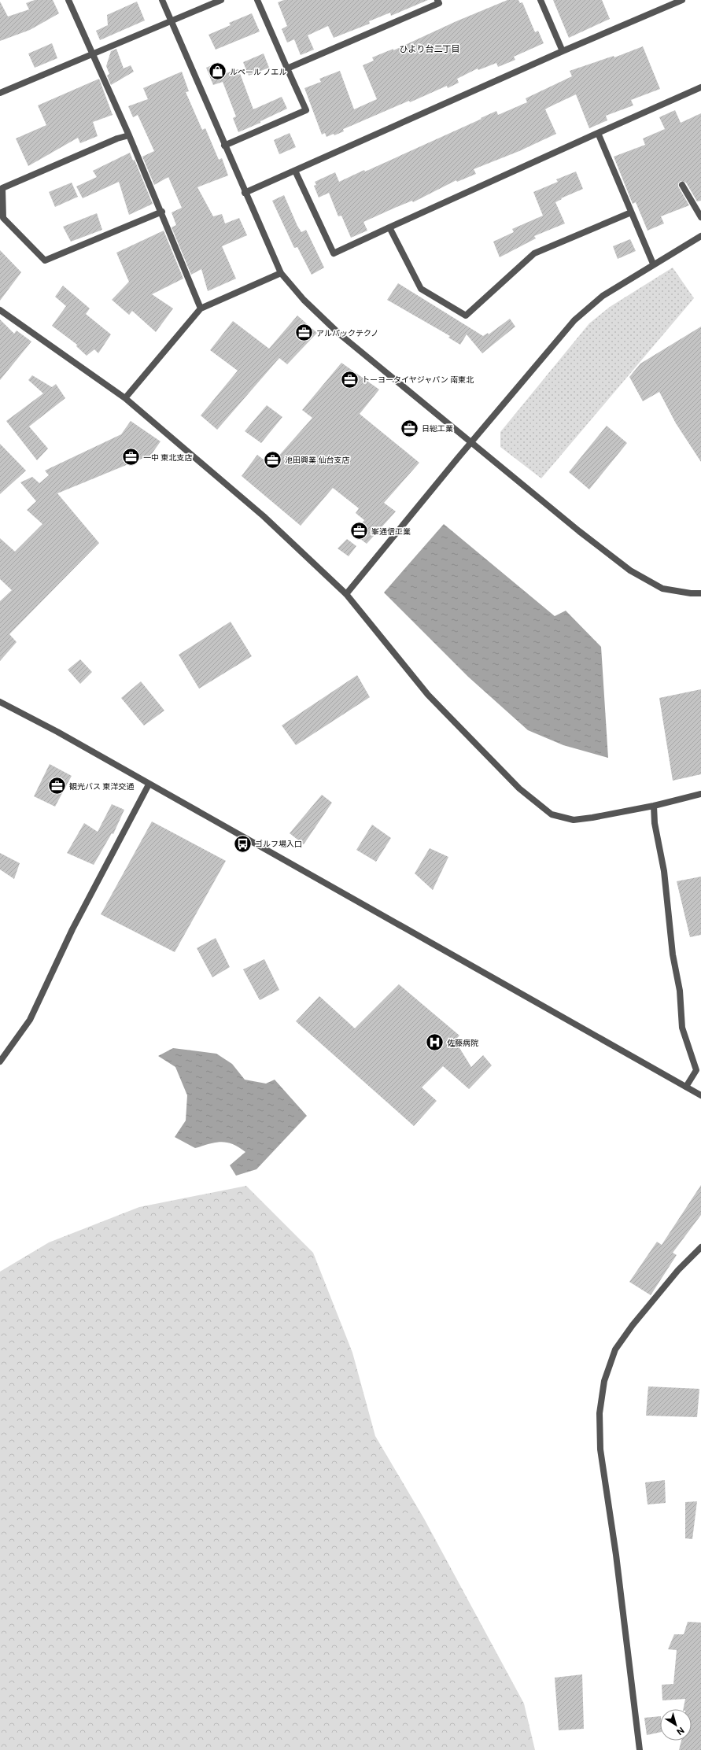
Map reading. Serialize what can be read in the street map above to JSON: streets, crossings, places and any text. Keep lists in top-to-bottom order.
{
  "districts": ["ひより台二丁目"],
  "places": {
    "shop": ["ルペール ノエル"],
    "office": [
      "アルパックテクノ",
      "トーヨータイヤジャパン 南東北",
      "日総工業",
      "一中 東北支店",
      "池田興業 仙台支店",
      "峯通信工業",
      "観光バス 東洋交通"
    ],
    "bus stop": ["ゴルフ場入口"],
    "hospital": ["佐藤病院"]
  },
  "north": "bottom right"
}
